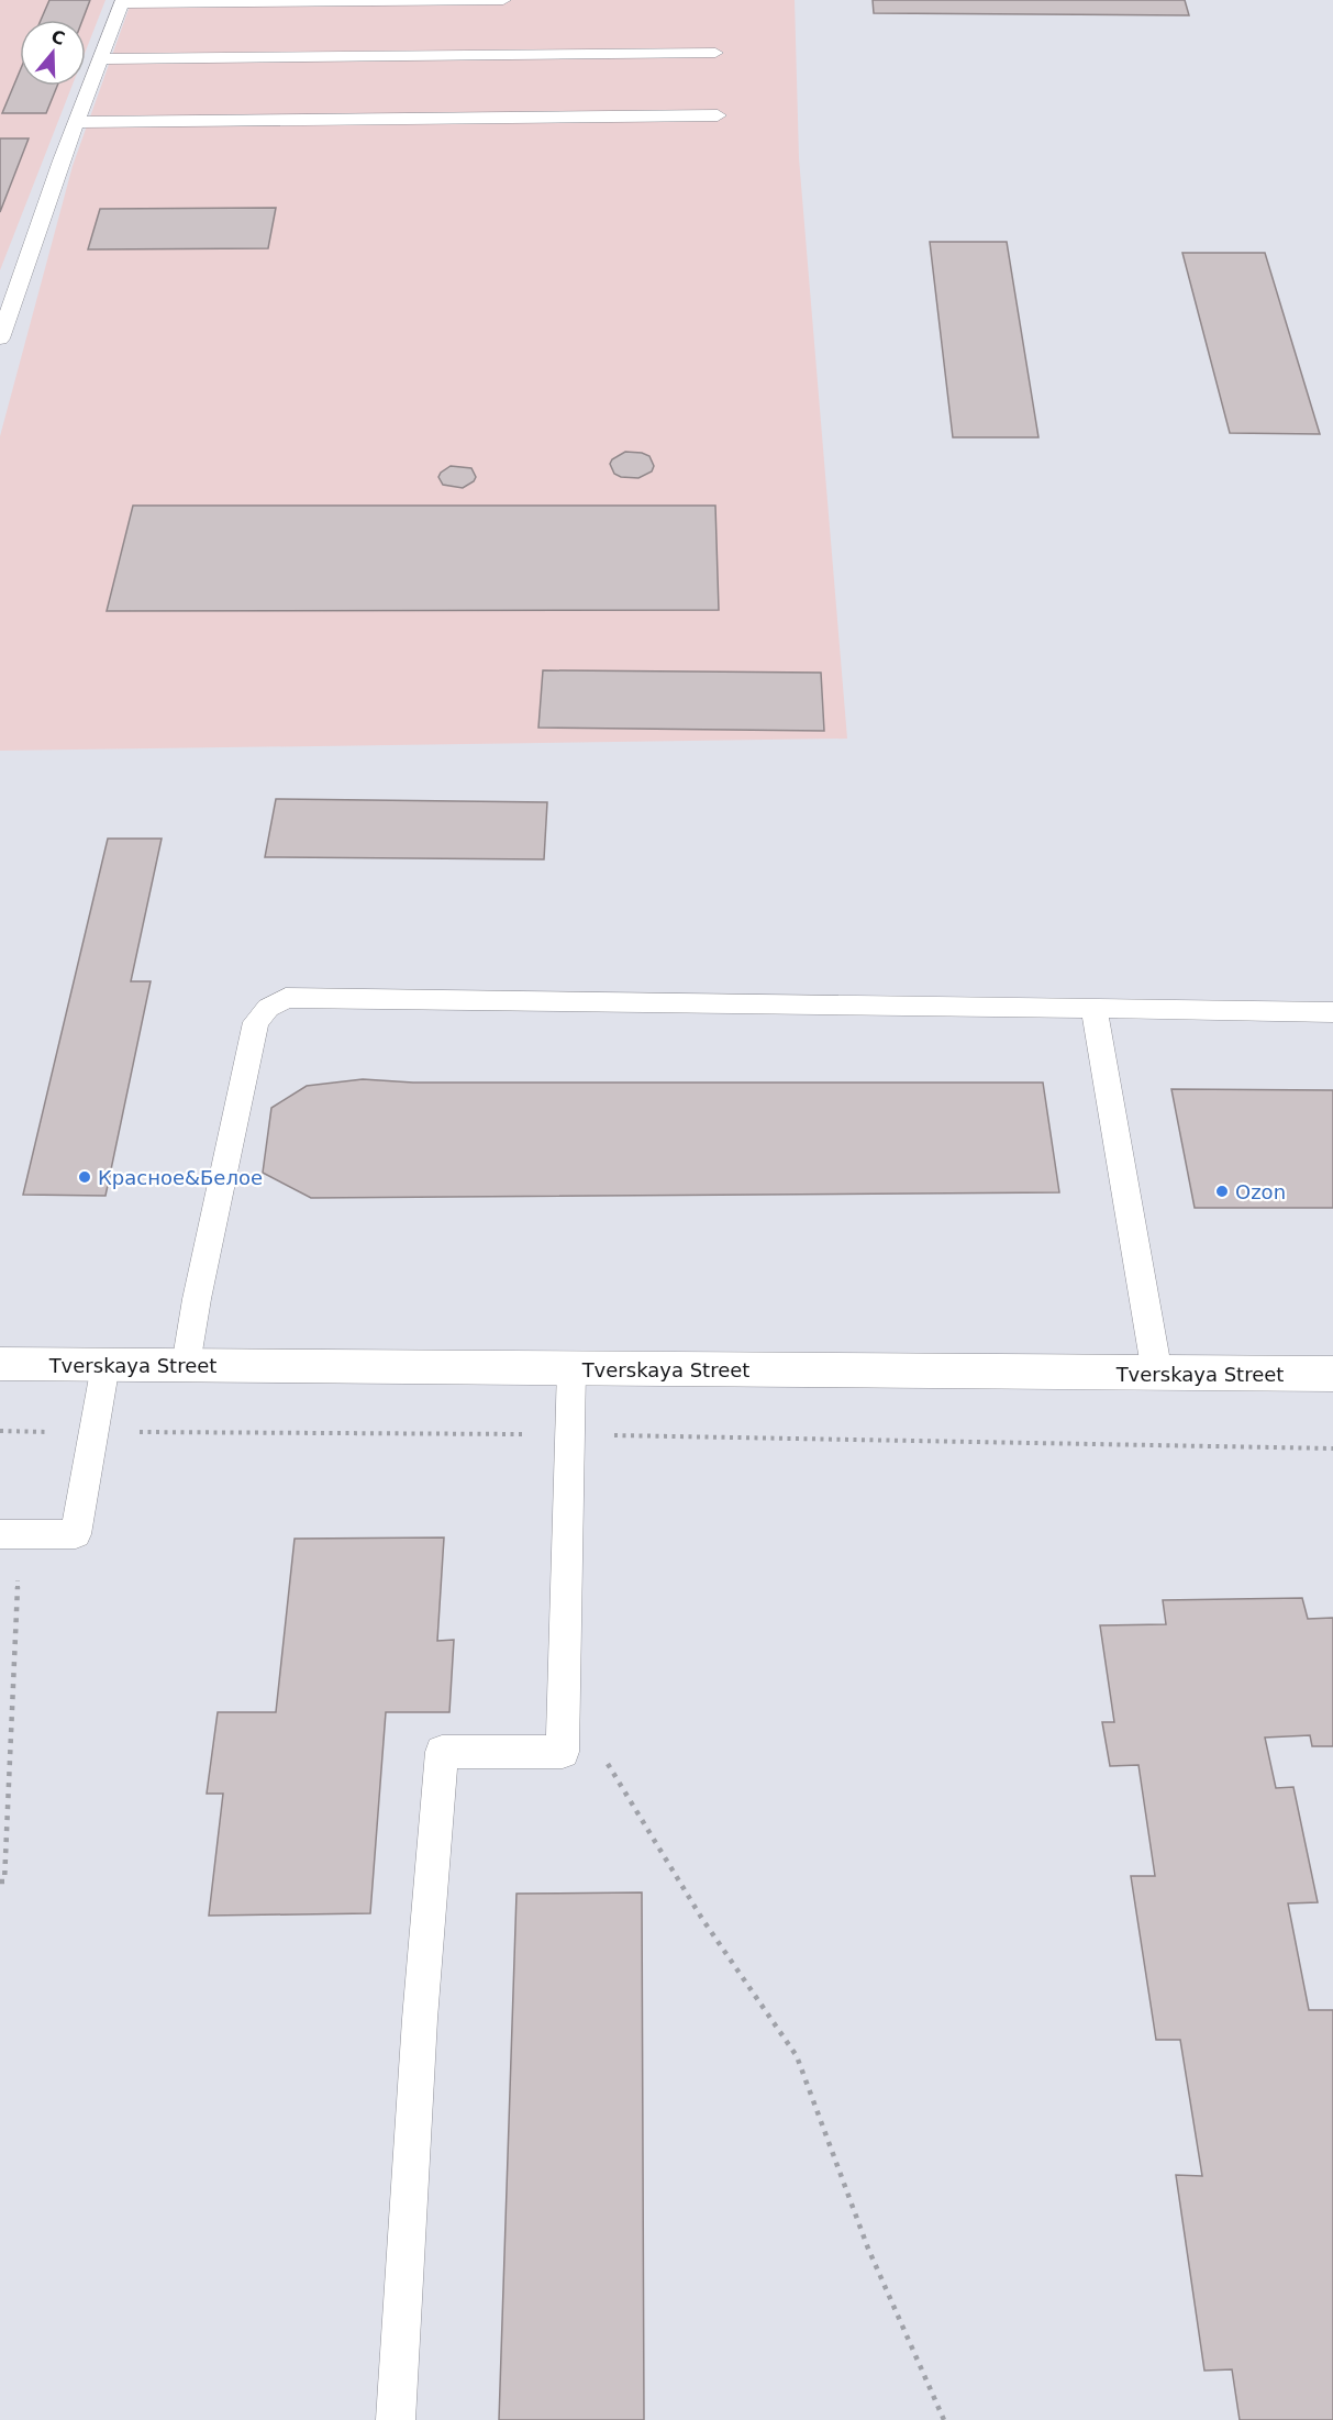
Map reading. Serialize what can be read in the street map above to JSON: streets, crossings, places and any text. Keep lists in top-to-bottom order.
{
  "streets": {
    "main road": ["Tverskaya Street"]
  },
  "places": ["Красное&Белое", "Ozon"],
  "north": "top"
}
